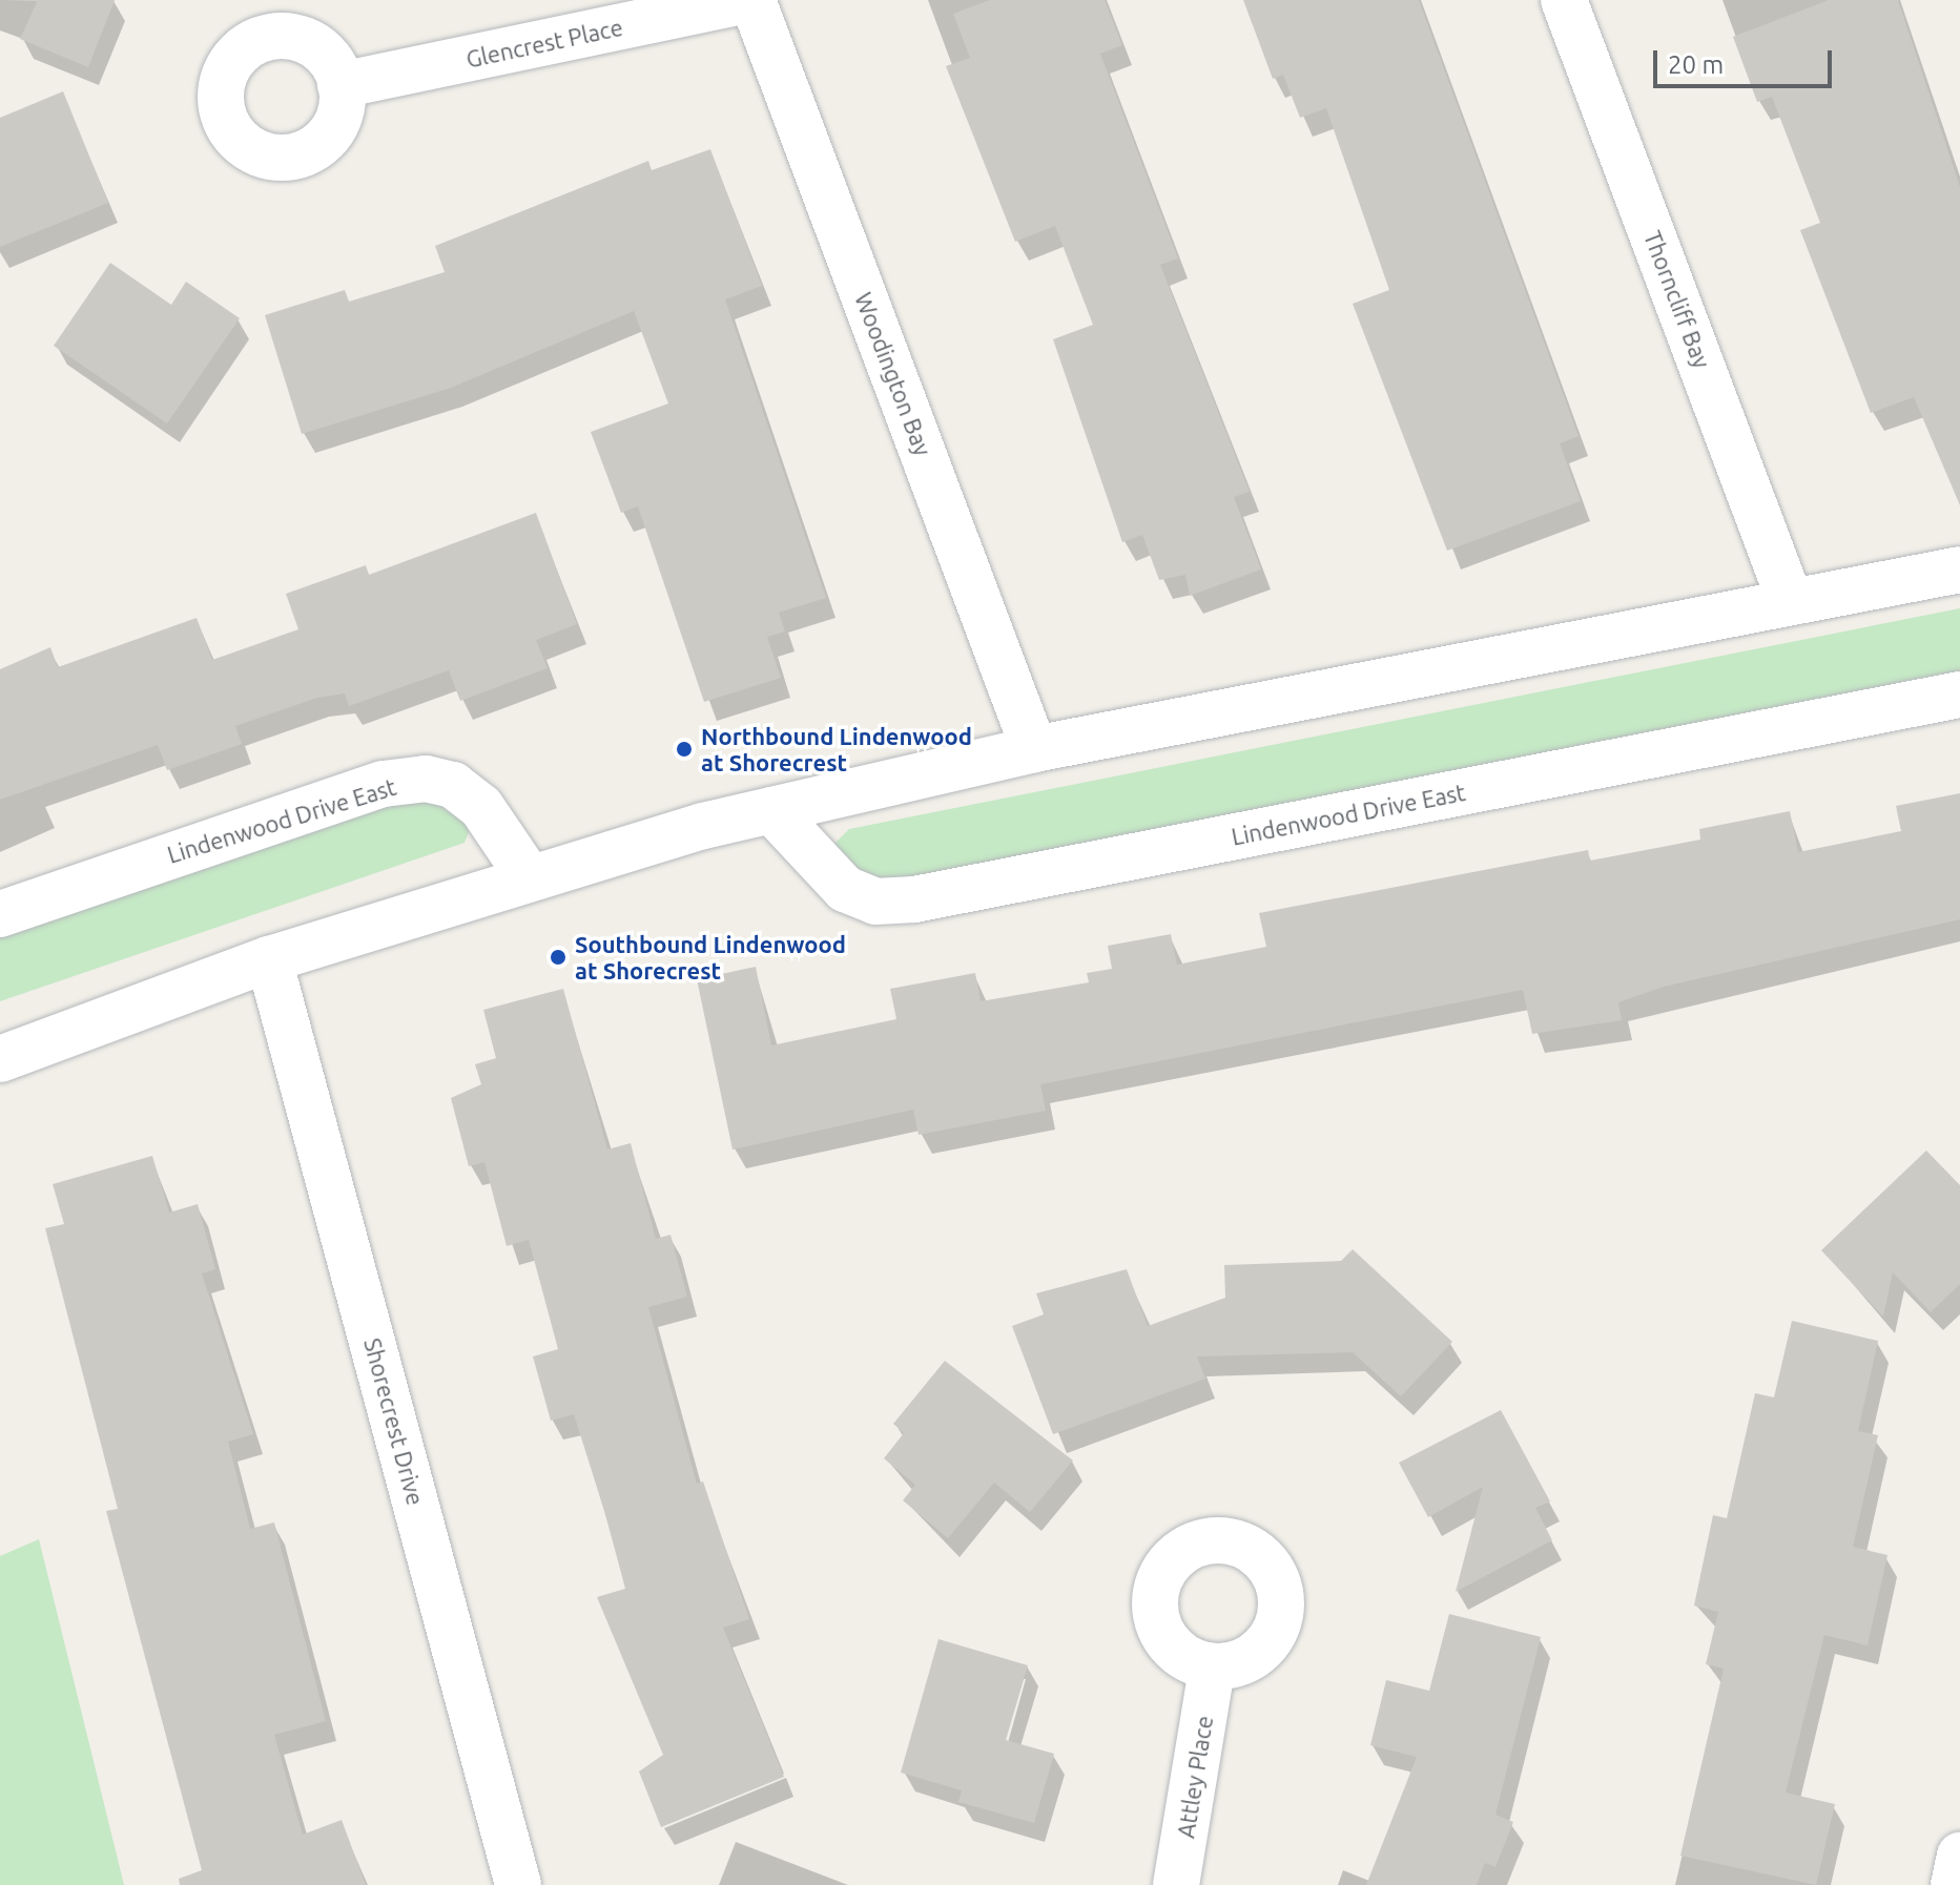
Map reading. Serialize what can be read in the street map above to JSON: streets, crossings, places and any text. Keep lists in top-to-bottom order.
{
  "streets": {
    "street": [
      "Glencrest Place",
      "Thorncliff Bay",
      "Woodington Bay",
      "Lindenwood Drive East",
      "Shorecrest Drive",
      "Attley Place"
    ]
  },
  "crossings": [
    ["Glencrest Place", "Woodington Bay"]
  ],
  "places": ["Northbound Lindenwood at Shorecrest", "Southbound Lindenwood at Shorecrest"],
  "scale_bar": "20 m"
}
